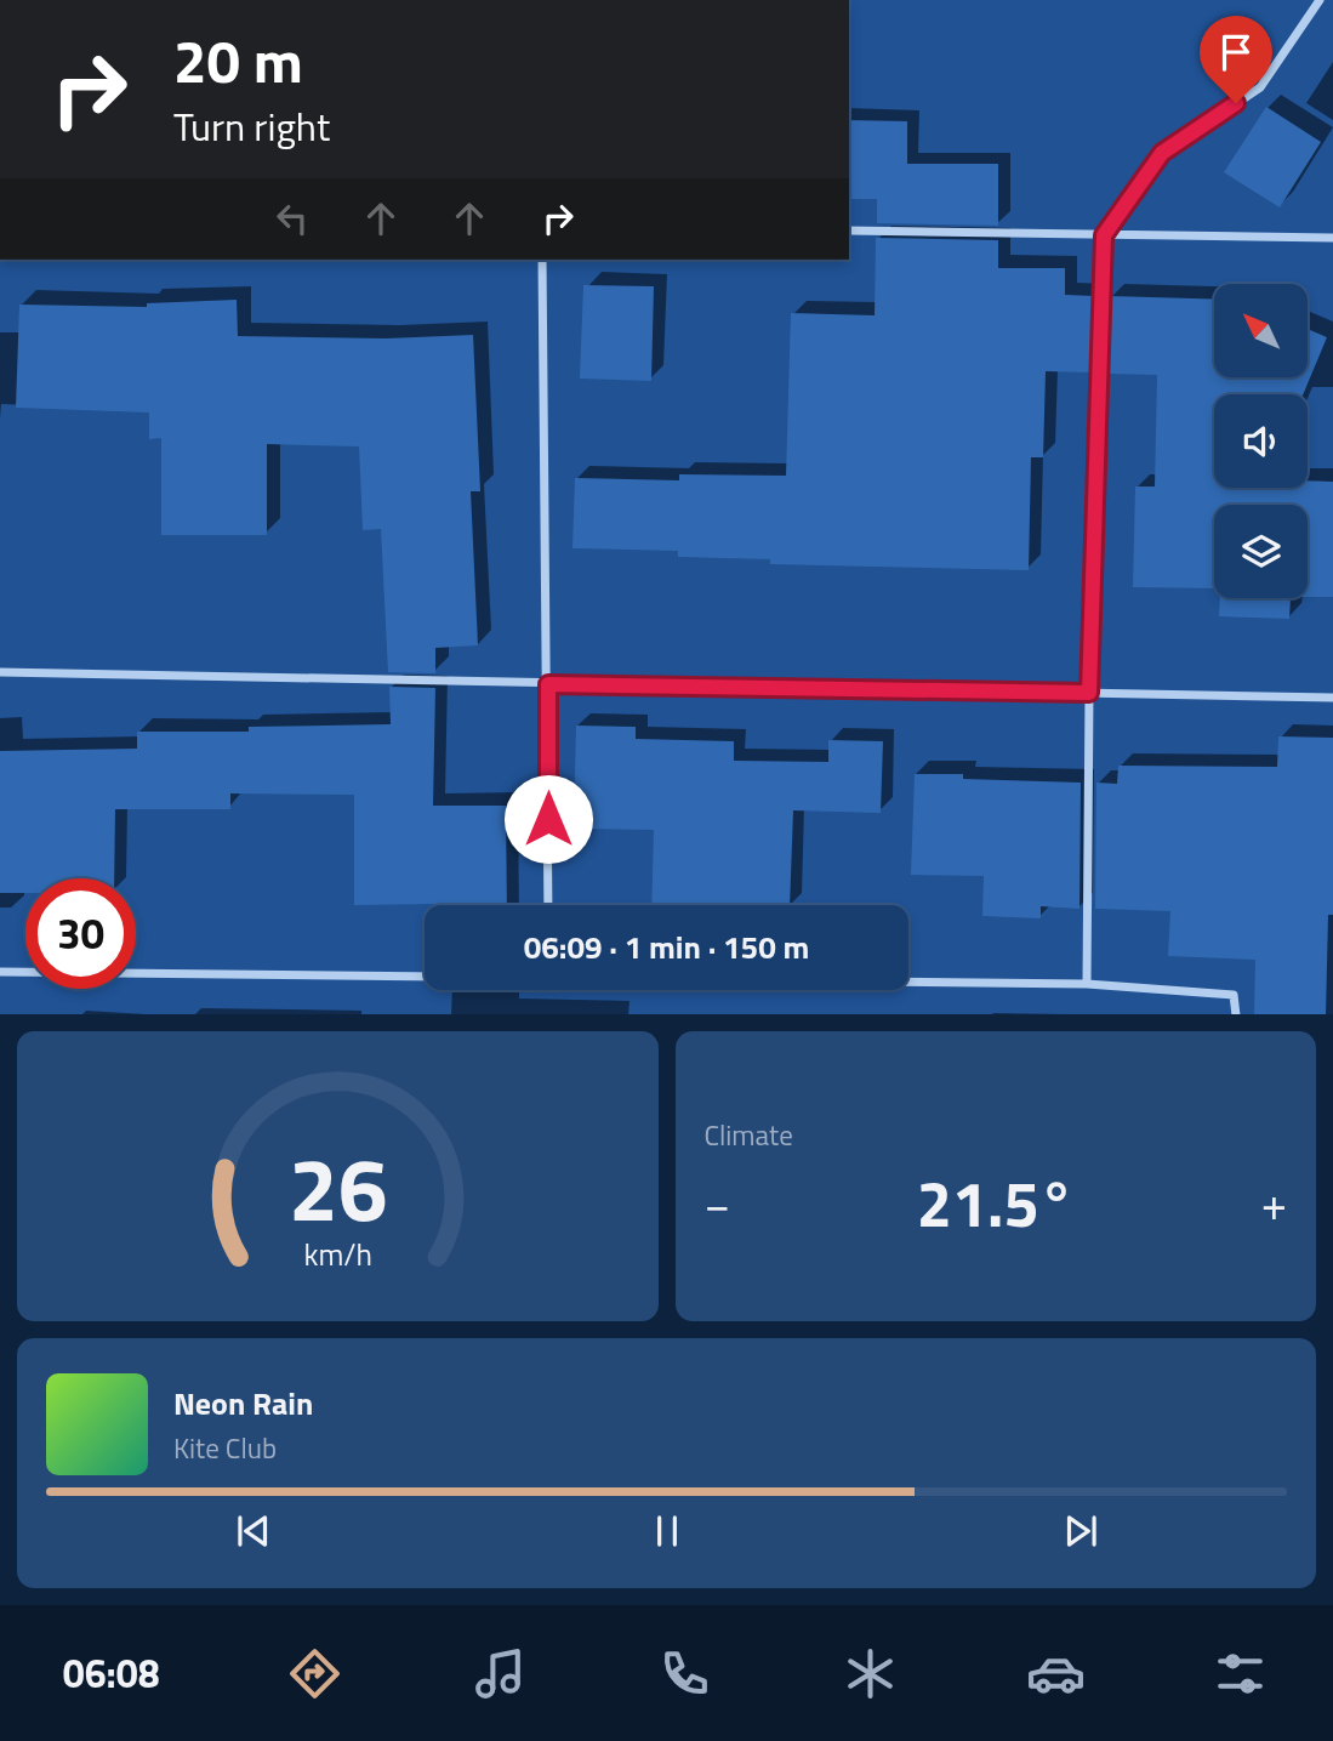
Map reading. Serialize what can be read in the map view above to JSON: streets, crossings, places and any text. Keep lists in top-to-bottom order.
{
  "north": "top left",
  "page": {
    "turn": ["20 m", "Turn right"],
    "limit": "30",
    "trip": "06:09 · 1 min · 150 m",
    "tile": "Climate",
    "heat": ["−", "21.5°", "+"],
    "song": ["Neon Rain", "Kite Club"],
    "tabs": "06:08",
    "gauge": ["26", "km/h"]
  }
}
